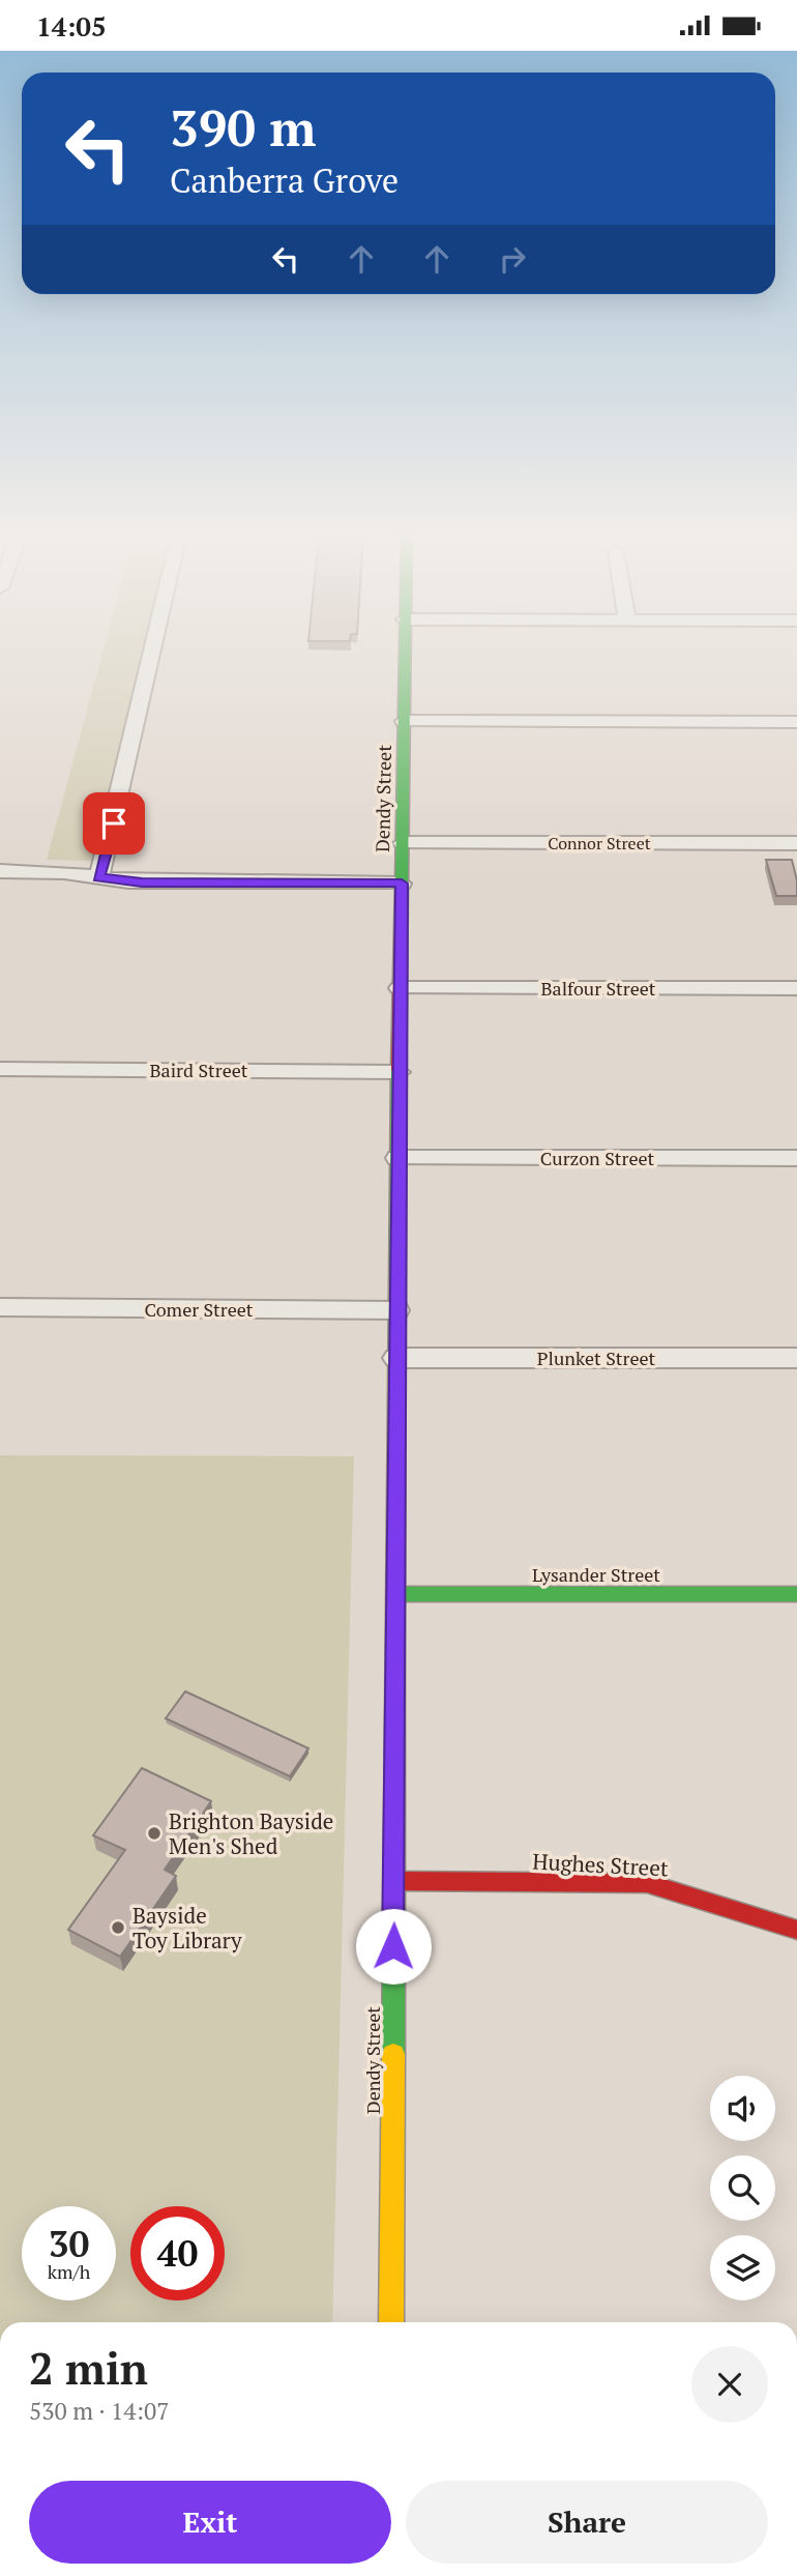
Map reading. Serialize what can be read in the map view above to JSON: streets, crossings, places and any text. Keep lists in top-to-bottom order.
{
  "streets": {
    "street": [
      "Dendy Street",
      "Connor Street",
      "Balfour Street",
      "Baird Street",
      "Curzon Street",
      "Comer Street",
      "Plunket Street",
      "Lysander Street",
      "Hughes Street"
    ]
  },
  "crossings": [
    ["Dendy Street", "Connor Street"],
    ["Dendy Street", "Balfour Street"],
    ["Dendy Street", "Baird Street"],
    ["Dendy Street", "Curzon Street"],
    ["Dendy Street", "Comer Street"],
    ["Dendy Street", "Plunket Street"],
    ["Dendy Street", "Lysander Street"],
    ["Dendy Street", "Hughes Street"]
  ],
  "places": ["Brighton Bayside Men's Shed", "Bayside Toy Library"],
  "page": {
    "status": "14:05",
    "turn": ["390 m", "Canberra Grove"],
    "speed": "30 km/h",
    "limit": "40",
    "heading": ["2 min", "530 m · 14:07"],
    "buttons": ["Exit", "Share"]
  }
}
